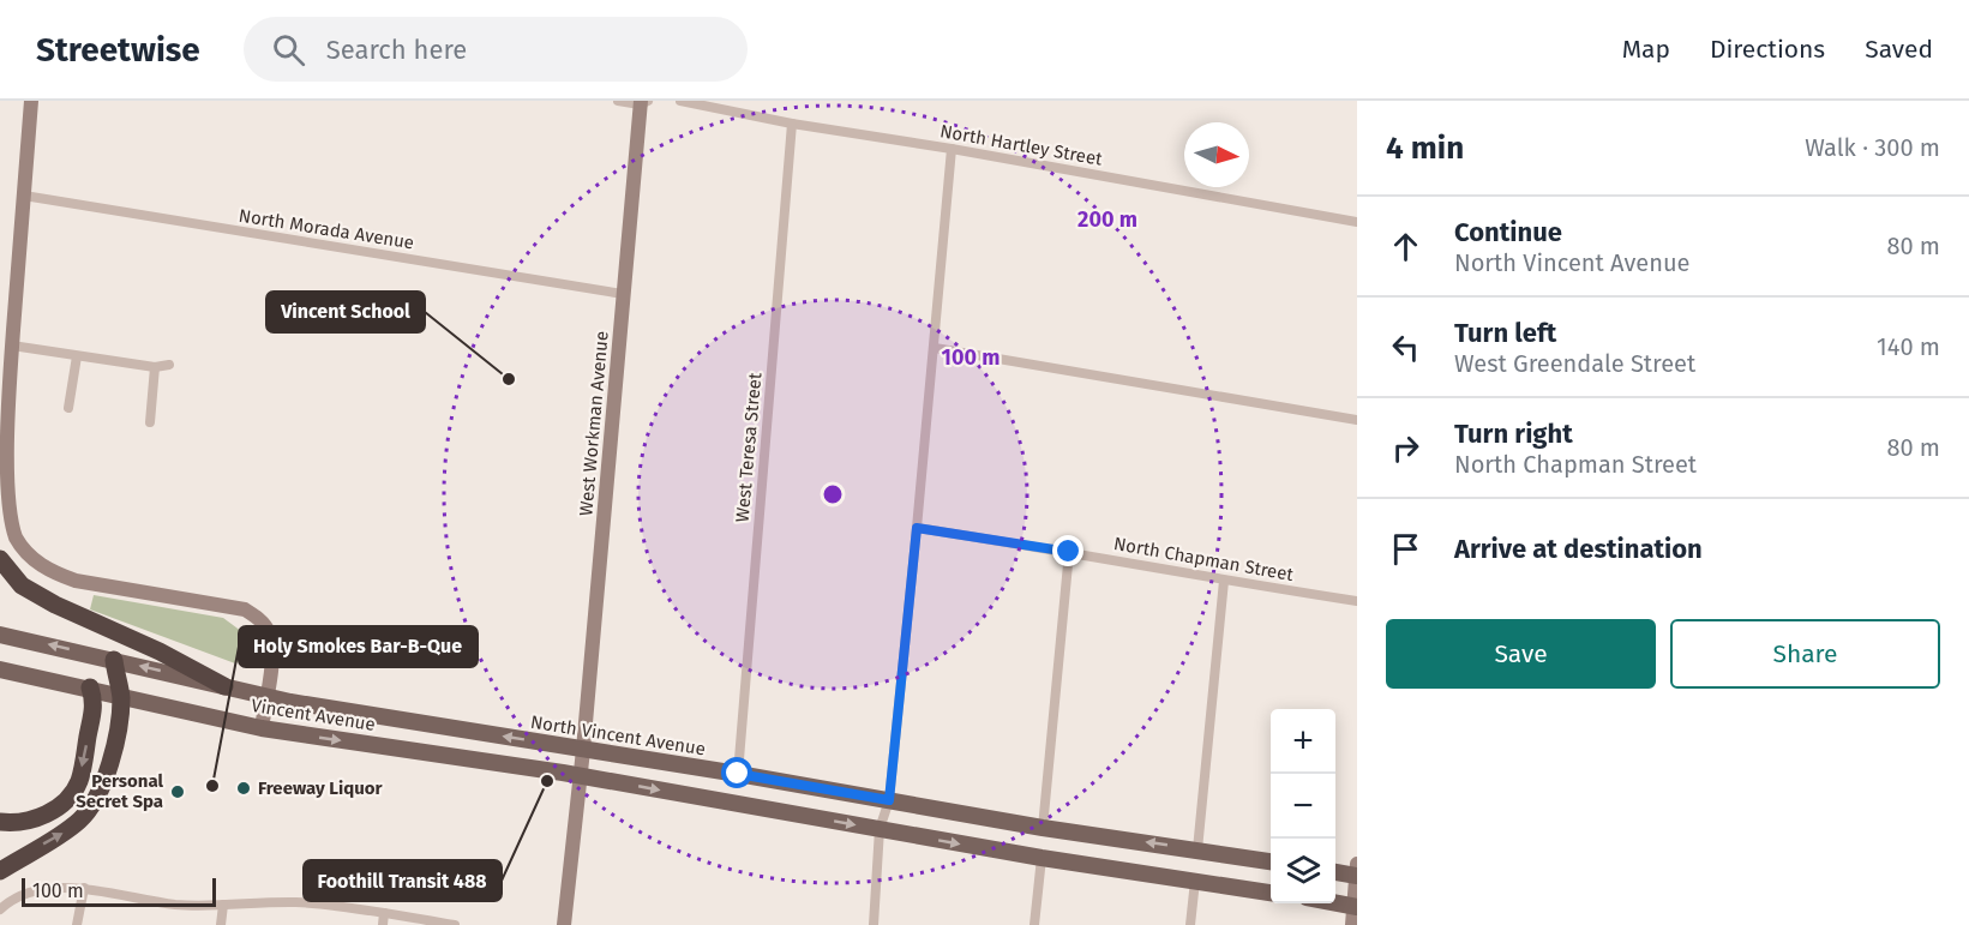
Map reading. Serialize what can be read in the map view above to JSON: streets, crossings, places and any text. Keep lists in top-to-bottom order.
{
  "streets": {
    "main road": ["Vincent Avenue", "North Vincent Avenue"],
    "street": [
      "North Hartley Street",
      "North Morada Avenue",
      "West Workman Avenue",
      "West Teresa Street",
      "North Chapman Street"
    ]
  },
  "crossings": [
    ["North Hartley Street", "West Teresa Street"],
    ["North Morada Avenue", "West Workman Avenue"],
    ["West Workman Avenue", "Vincent Avenue"],
    ["West Workman Avenue", "North Vincent Avenue"],
    ["West Teresa Street", "North Vincent Avenue"]
  ],
  "one_way": ["Vincent Avenue", "North Vincent Avenue"],
  "places": [
    "Vincent School",
    "Foothill Transit 488",
    "Holy Smokes Bar-B-Que",
    "Freeway Liquor",
    "Personal Secret Spa"
  ],
  "scale_bar": "100 m",
  "north": "right",
  "page": {
    "header": "Streetwise",
    "search": "Search here",
    "nav": ["Map", "Directions", "Saved"],
    "heading": ["4 min", "Walk · 300 m"],
    "list": [
      ["Continue", "North Vincent Avenue", "80 m"],
      ["Turn left", "West Greendale Street", "140 m"],
      ["Turn right", "North Chapman Street", "80 m"],
      "Arrive at destination"
    ],
    "buttons": ["Save", "Share"],
    "map_buttons": ["+", "−"],
    "scale": "100 m"
  },
  "rings": ["200 m", "100 m"]
}
